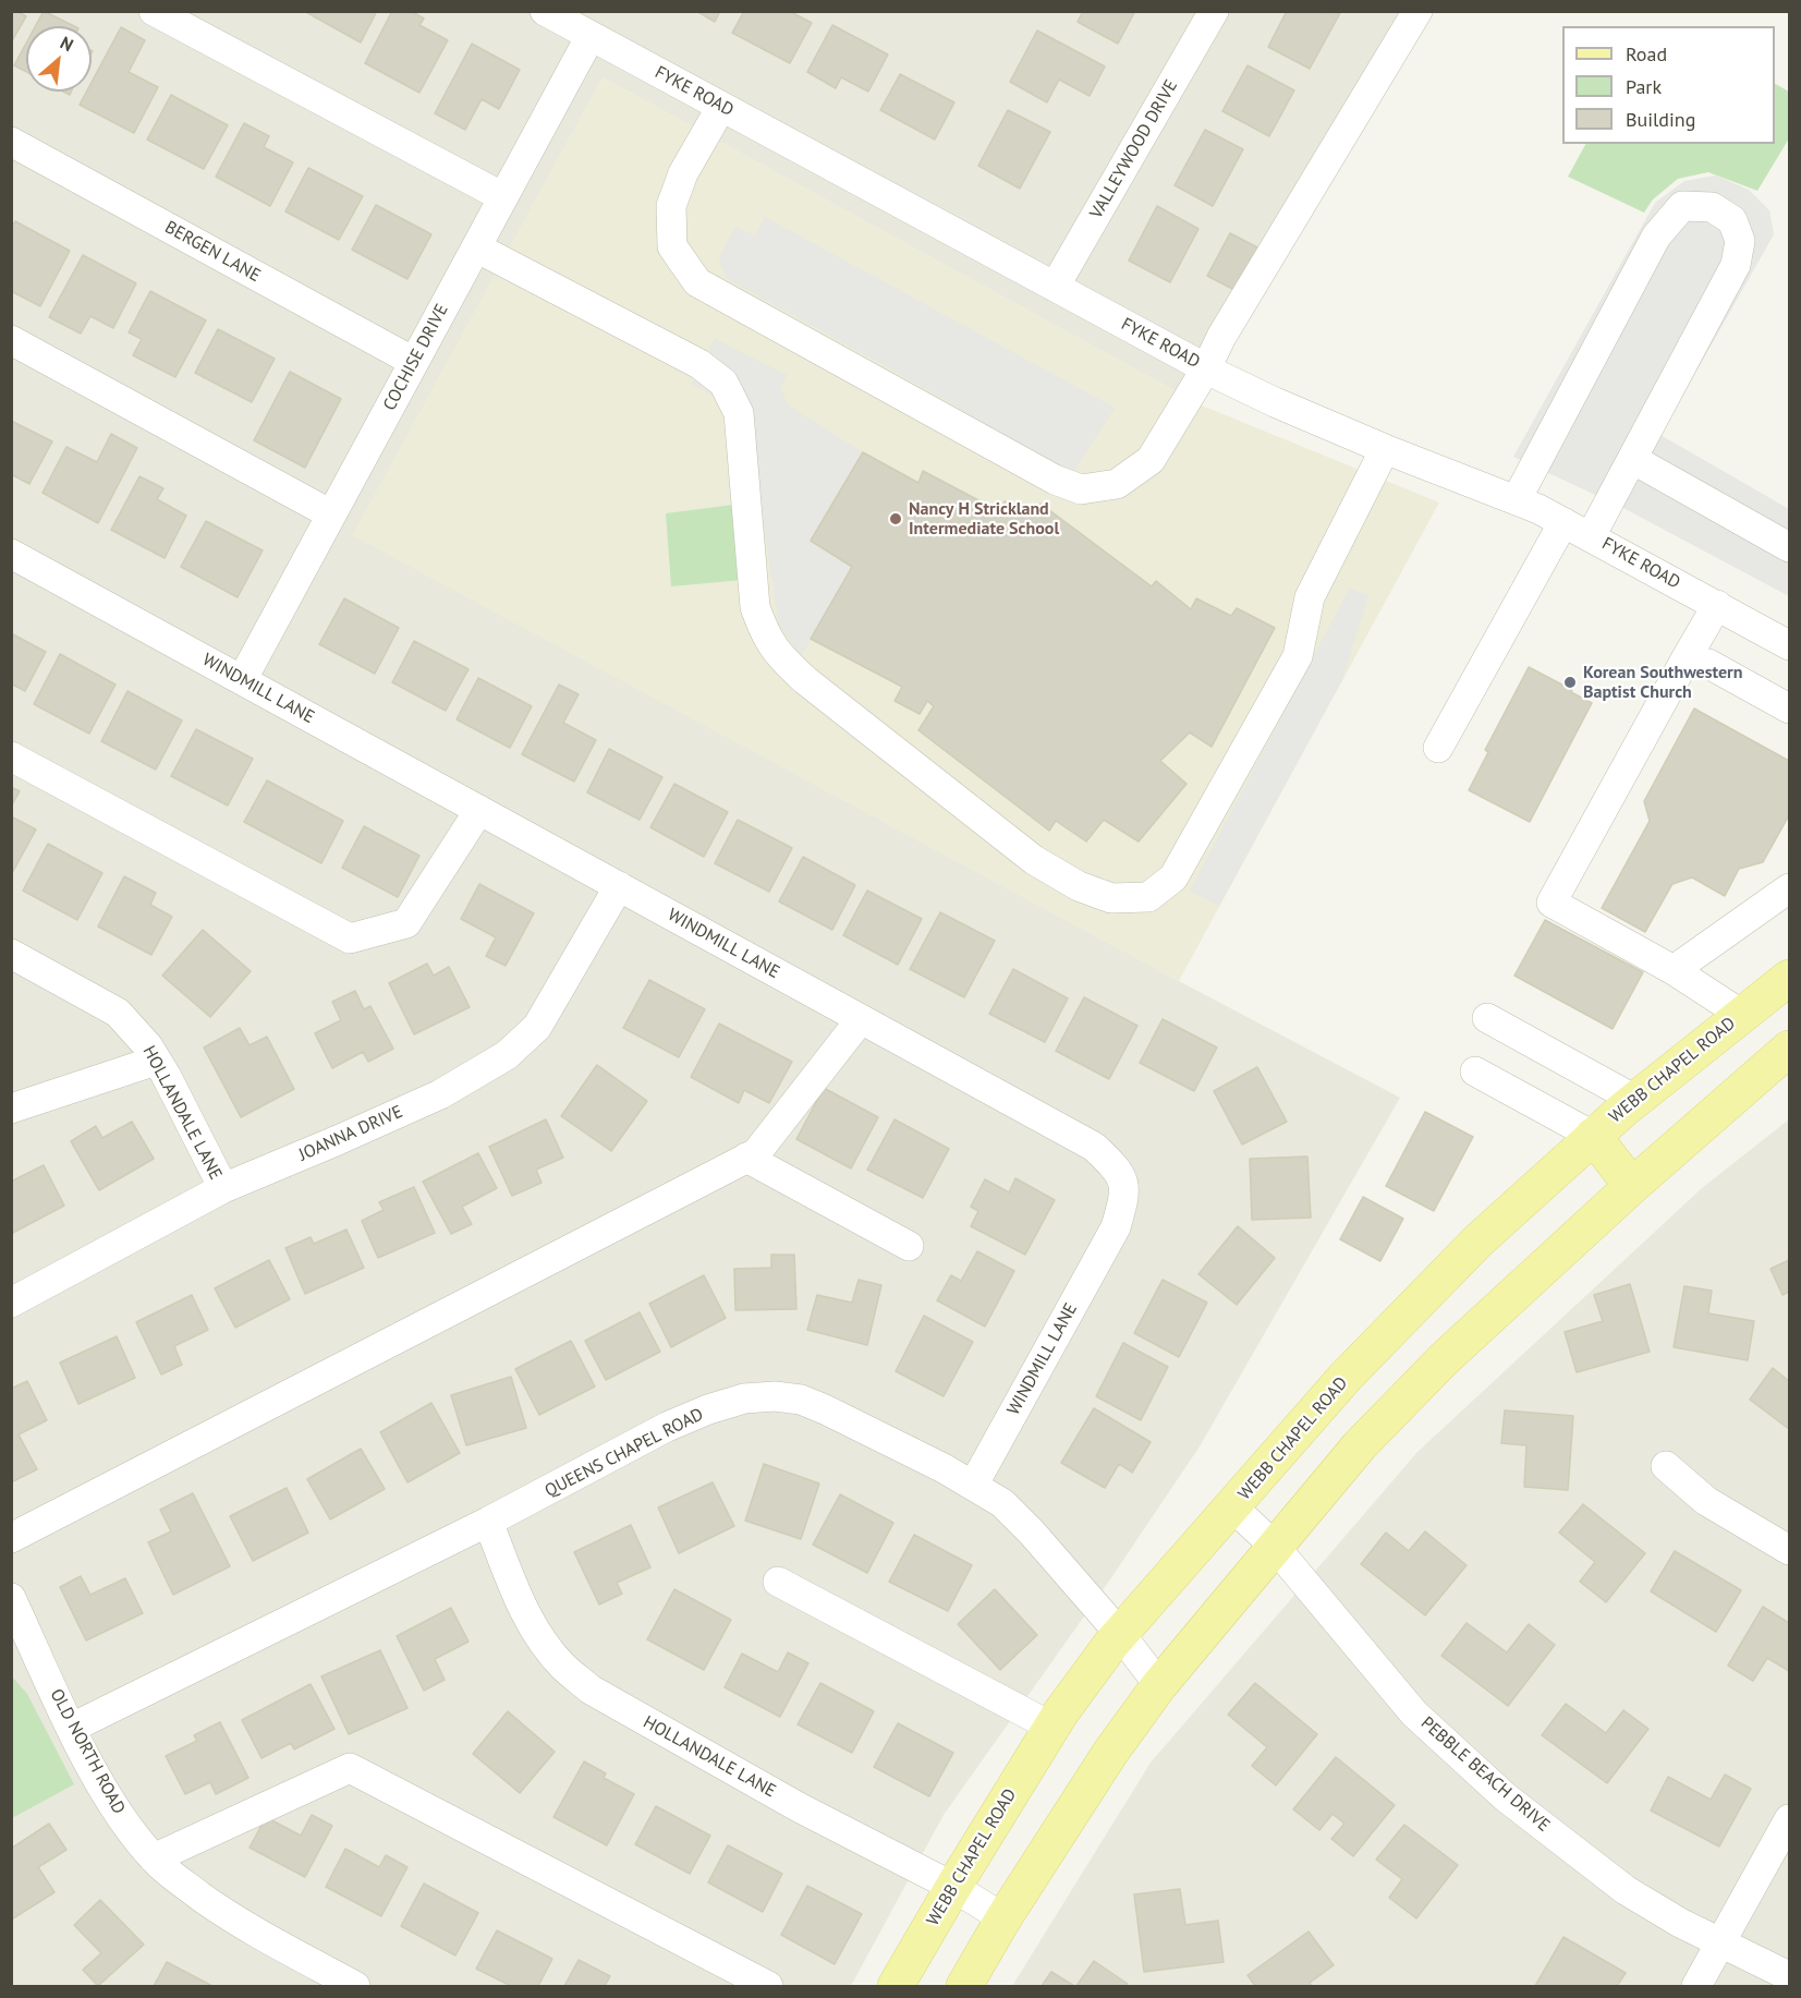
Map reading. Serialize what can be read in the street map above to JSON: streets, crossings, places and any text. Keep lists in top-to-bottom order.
{
  "streets": {
    "main road": ["WEBB CHAPEL ROAD"],
    "street": [
      "FYKE ROAD",
      "VALLEYWOOD DRIVE",
      "BERGEN LANE",
      "COCHISE DRIVE",
      "WINDMILL LANE",
      "HOLLANDALE LANE",
      "JOANNA DRIVE",
      "QUEENS CHAPEL ROAD",
      "OLD NORTH ROAD",
      "PEBBLE BEACH DRIVE"
    ]
  },
  "crossings": [
    ["FYKE ROAD", "VALLEYWOOD DRIVE"],
    ["FYKE ROAD", "COCHISE DRIVE"],
    ["BERGEN LANE", "COCHISE DRIVE"],
    ["COCHISE DRIVE", "WINDMILL LANE"],
    ["WINDMILL LANE", "JOANNA DRIVE"],
    ["WINDMILL LANE", "QUEENS CHAPEL ROAD"],
    ["WEBB CHAPEL ROAD", "HOLLANDALE LANE"],
    ["WEBB CHAPEL ROAD", "QUEENS CHAPEL ROAD"],
    ["WEBB CHAPEL ROAD", "PEBBLE BEACH DRIVE"],
    ["HOLLANDALE LANE", "JOANNA DRIVE"],
    ["HOLLANDALE LANE", "QUEENS CHAPEL ROAD"],
    ["QUEENS CHAPEL ROAD", "OLD NORTH ROAD"]
  ],
  "places": ["Nancy H Strickland Intermediate School", "Korean Southwestern Baptist Church"],
  "legend": ["Road", "Park", "Building"],
  "north": "top right"
}
